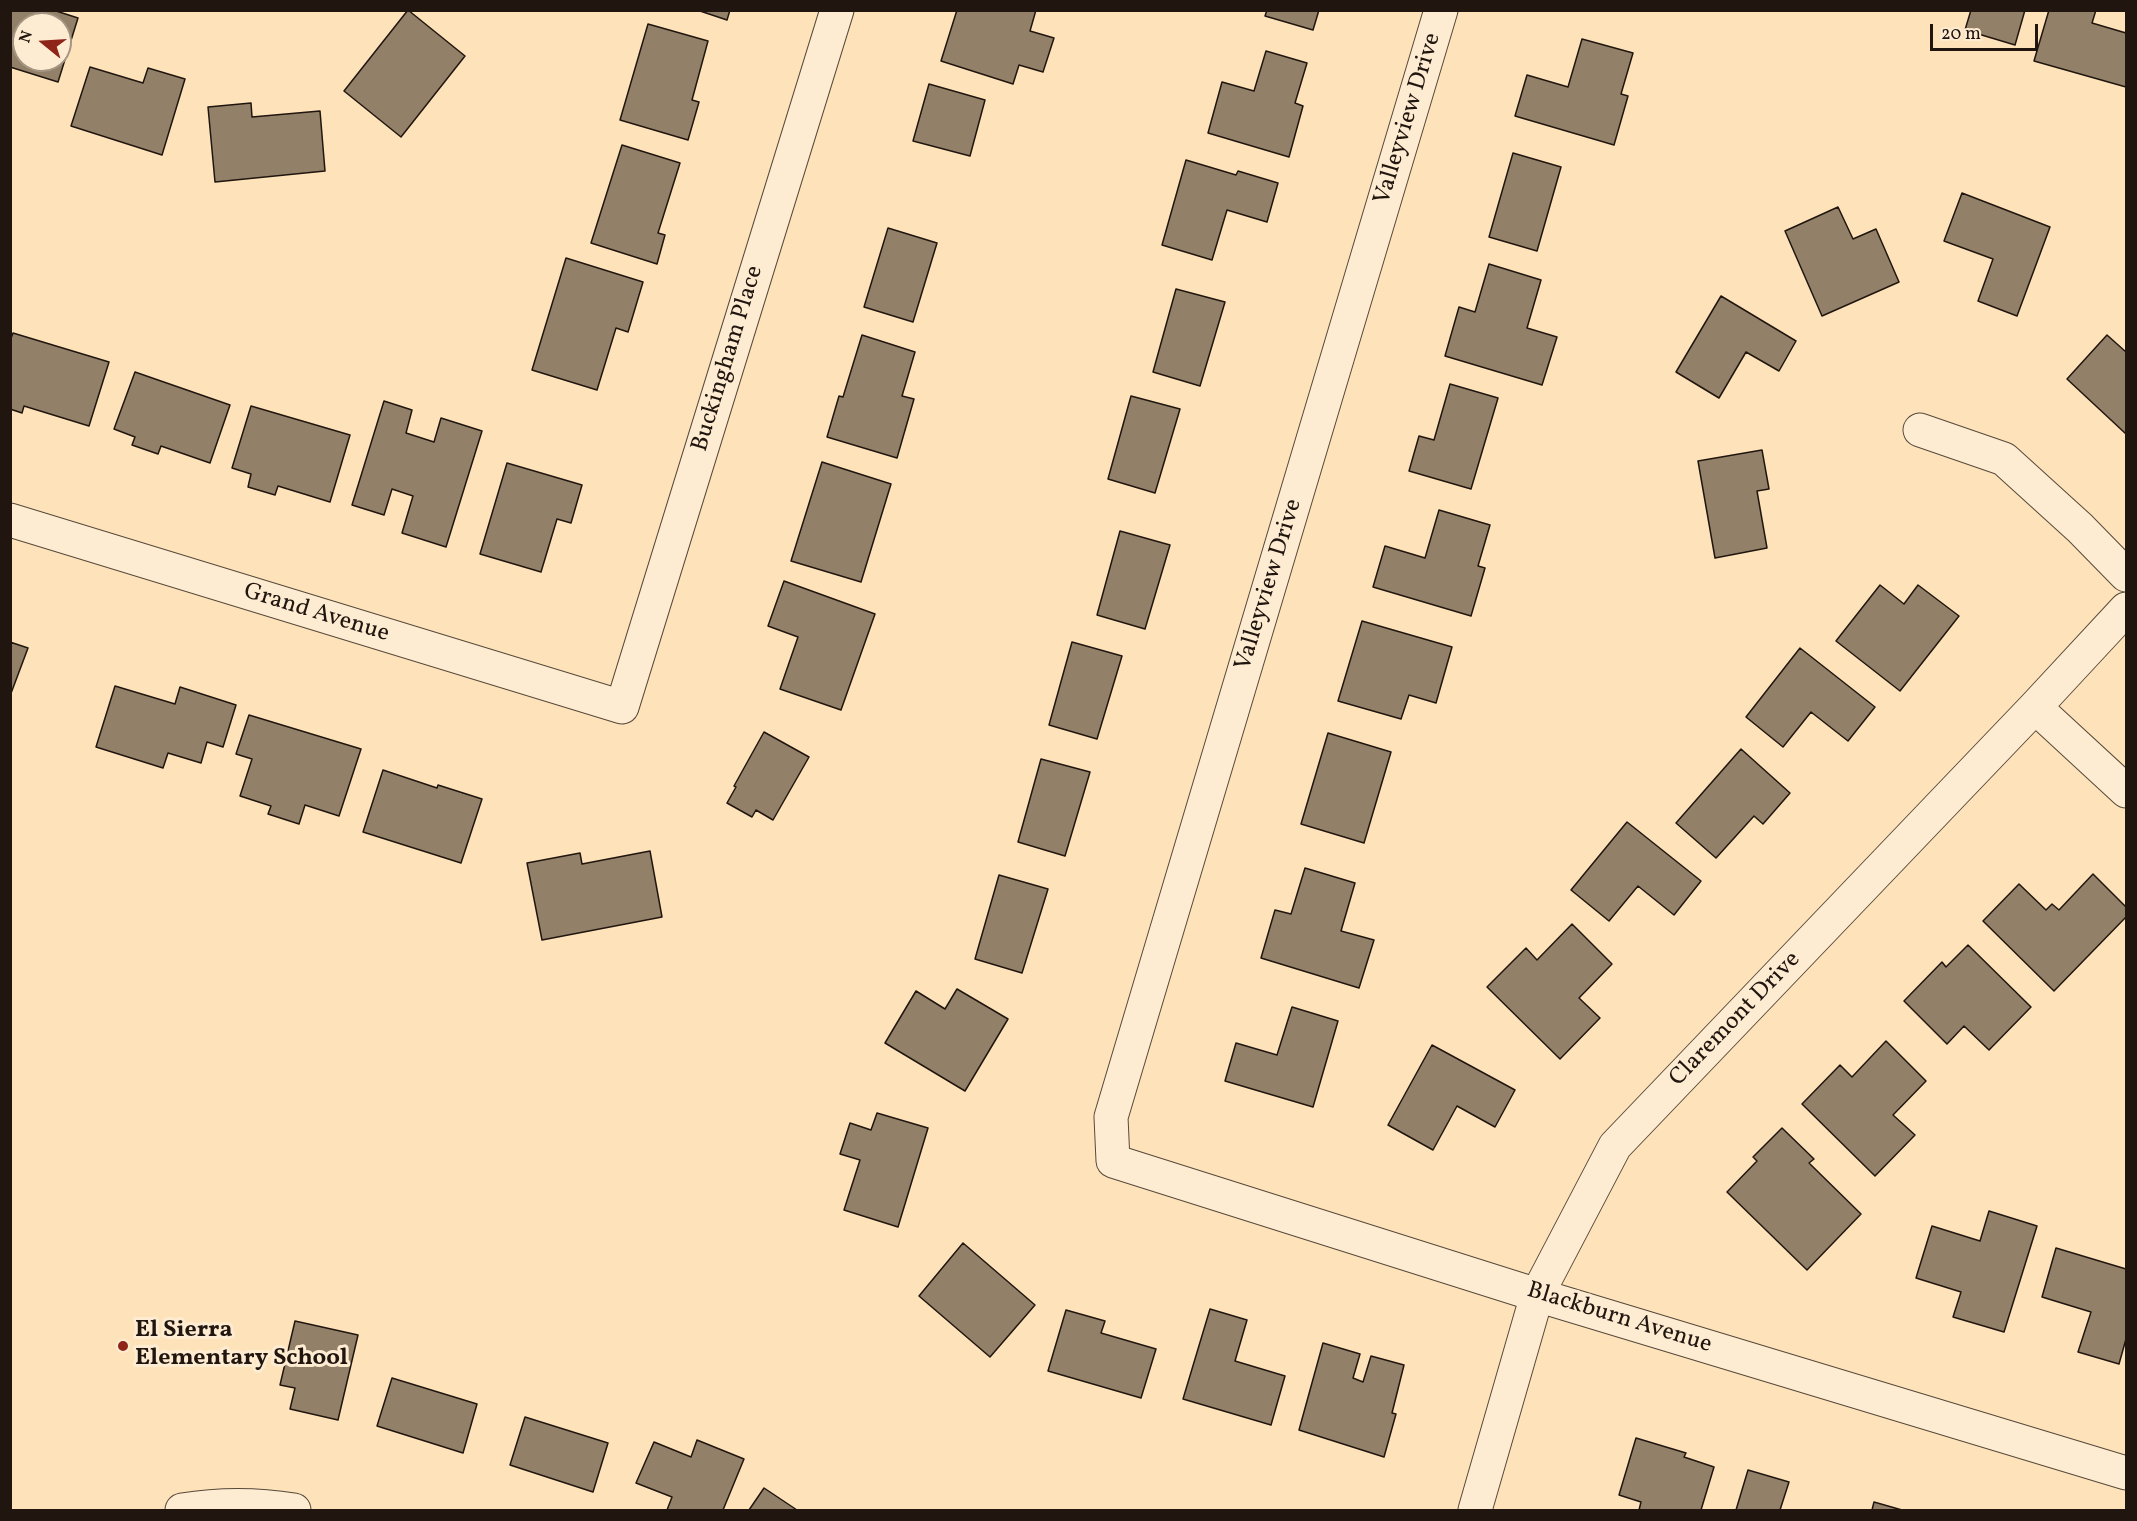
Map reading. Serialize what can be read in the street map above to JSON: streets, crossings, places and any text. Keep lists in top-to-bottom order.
{
  "streets": {
    "street": [
      "Valleyview Drive",
      "Buckingham Place",
      "Grand Avenue",
      "Claremont Drive",
      "Blackburn Avenue"
    ]
  },
  "crossings": [
    ["Valleyview Drive", "Blackburn Avenue"],
    ["Buckingham Place", "Grand Avenue"],
    ["Claremont Drive", "Blackburn Avenue"]
  ],
  "places": ["El Sierra Elementary School"],
  "scale_bar": "20 m",
  "north": "left"
}
